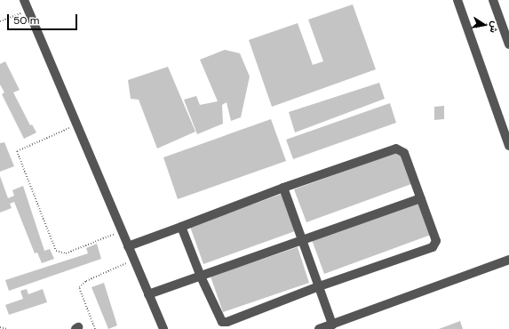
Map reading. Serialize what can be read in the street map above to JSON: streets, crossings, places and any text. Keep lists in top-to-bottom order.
{
  "scale_bar": "50 m",
  "north": "right"
}
